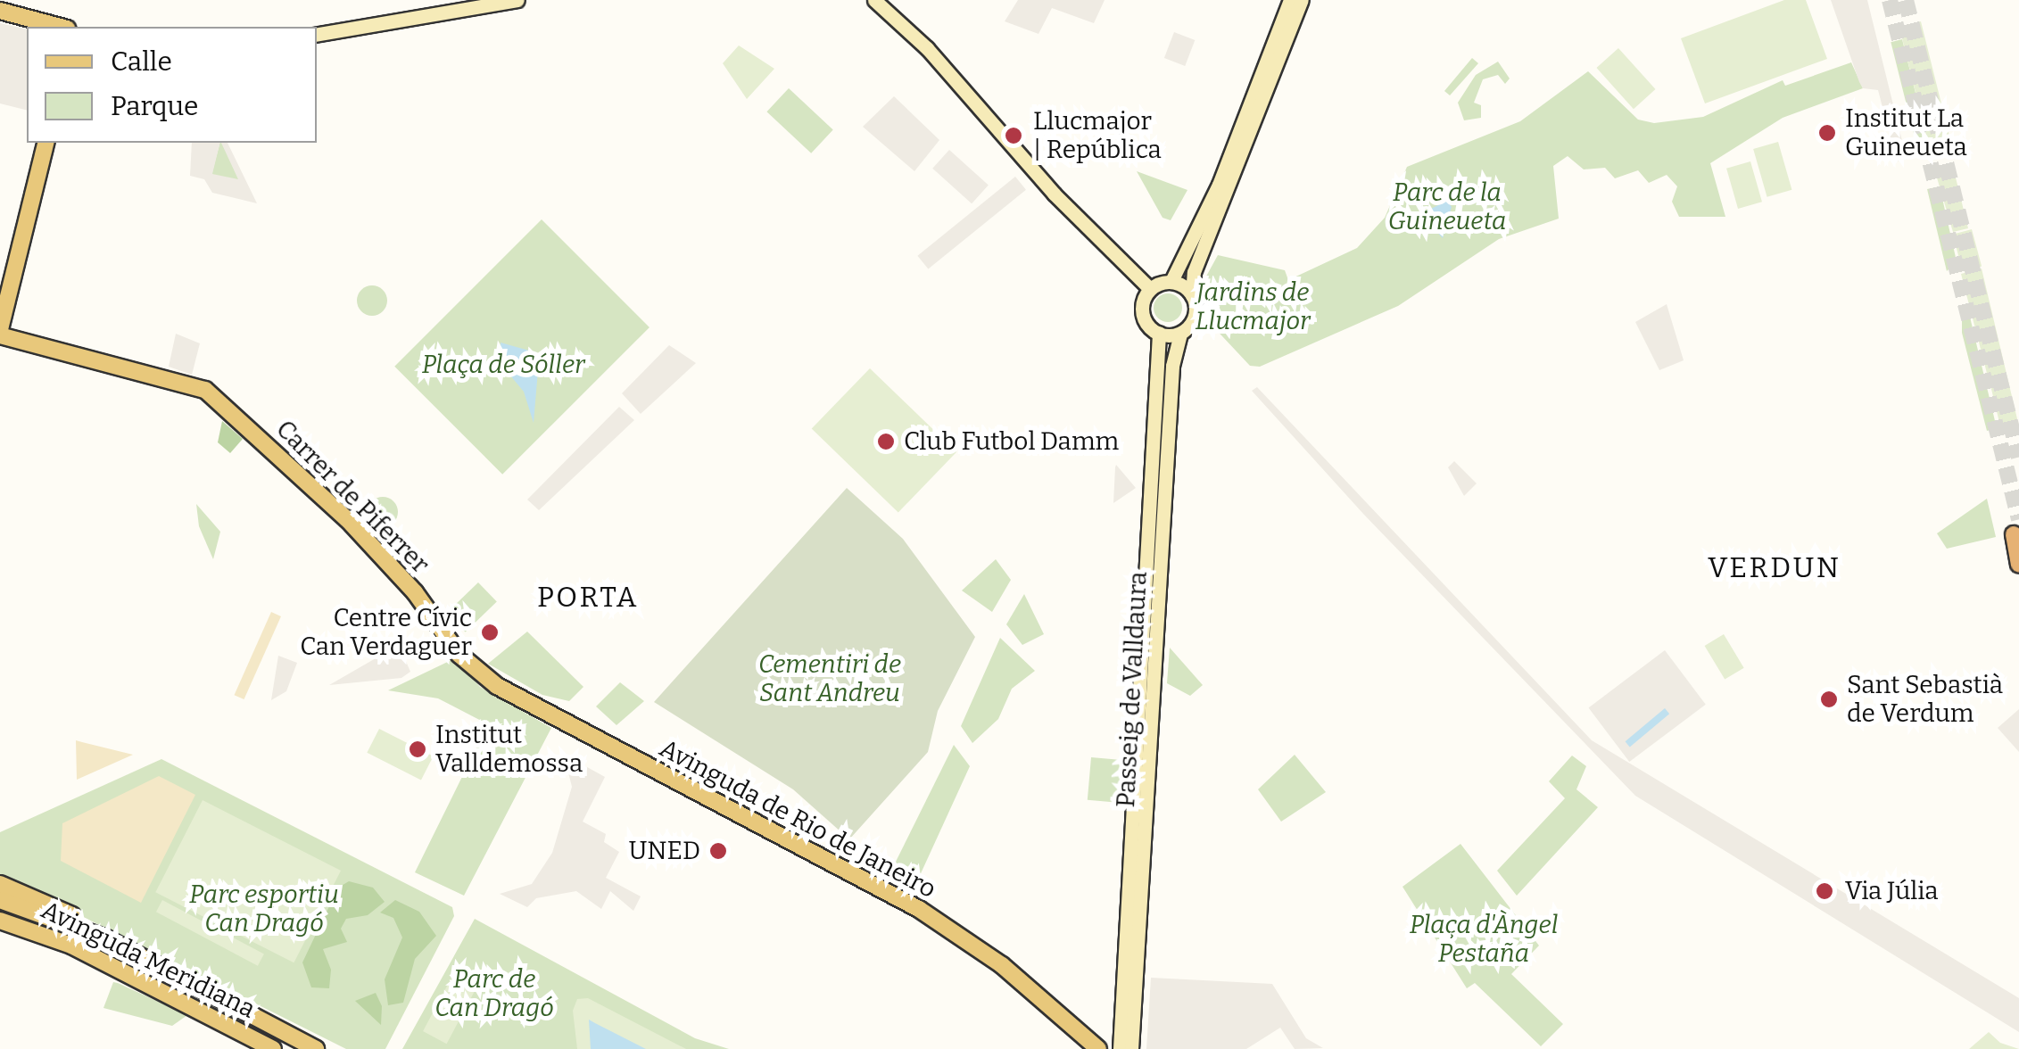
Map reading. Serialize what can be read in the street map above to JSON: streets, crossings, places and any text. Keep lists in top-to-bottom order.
{
  "streets": {
    "main road": [
      "Carrer de Piferrer",
      "Passeig de Valldaura",
      "Avinguda de Rio de Janeiro",
      "Avinguda Meridiana"
    ]
  },
  "crossings": [
    ["Carrer de Piferrer", "Avinguda de Rio de Janeiro"]
  ],
  "districts": ["VERDUN", "PORTA"],
  "parks": [
    "Parc de la Guineueta",
    "Jardins de Llucmajor",
    "Plaça de Sóller",
    "Cementiri de Sant Andreu",
    "Parc esportiu Can Dragó",
    "Plaça d'Àngel Pestaña",
    "Parc de Can Dragó"
  ],
  "places": [
    "Institut La Guineueta",
    "Llucmajor | República",
    "Club Futbol Damm",
    "Centre Cívic Can Verdaguer",
    "Sant Sebastià de Verdum",
    "Institut Valldemossa",
    "UNED",
    "Via Júlia"
  ],
  "legend": ["Calle", "Parque"]
}
